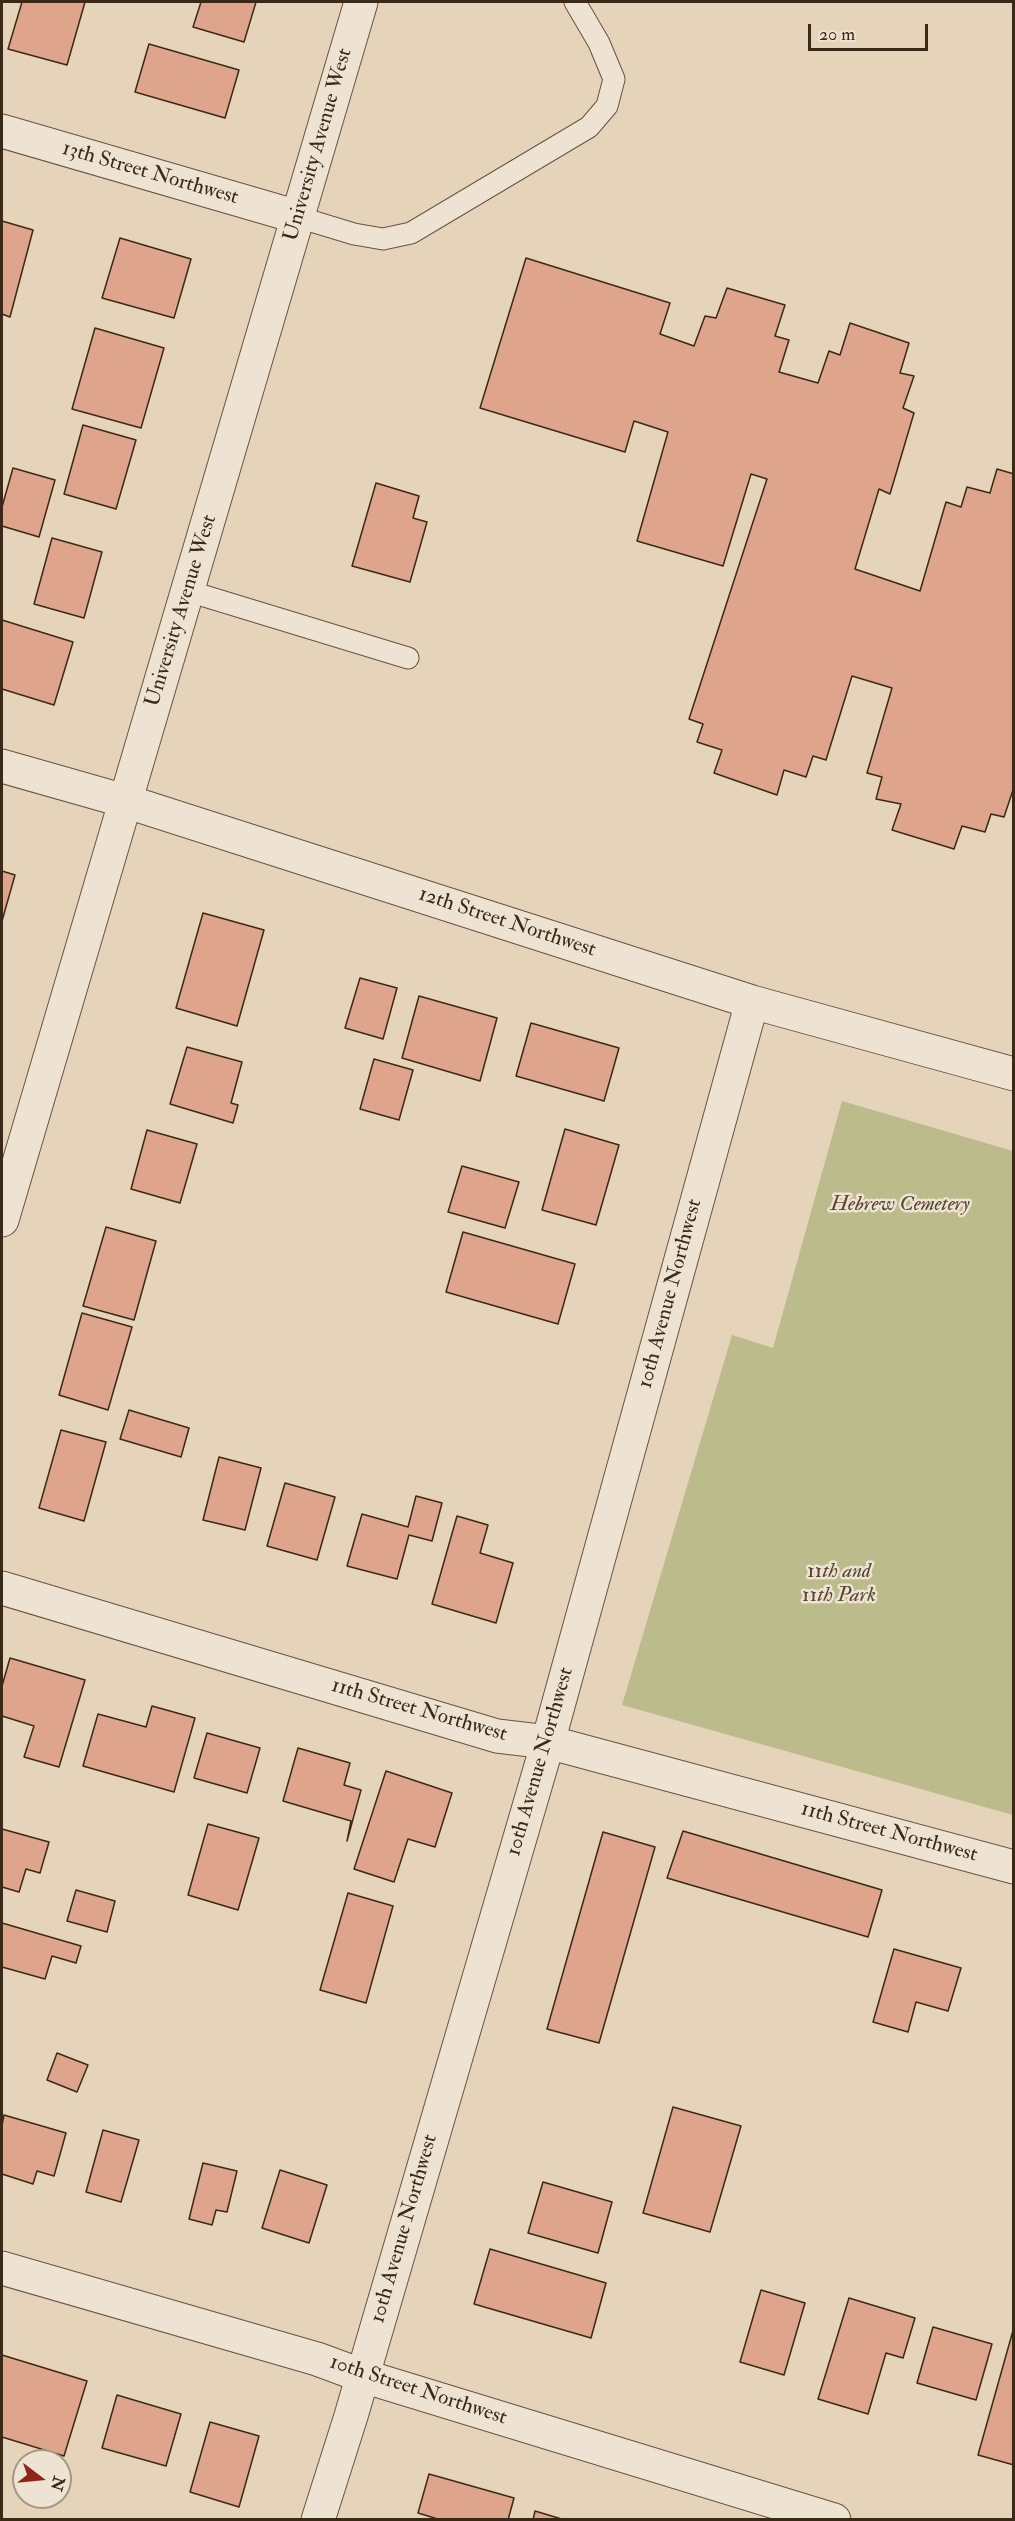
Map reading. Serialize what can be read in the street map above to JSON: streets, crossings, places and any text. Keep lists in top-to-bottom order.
{
  "streets": {
    "street": [
      "University Avenue West",
      "13th Street Northwest",
      "12th Street Northwest",
      "10th Avenue Northwest",
      "11th Street Northwest",
      "10th Street Northwest"
    ]
  },
  "crossings": [
    ["University Avenue West", "13th Street Northwest"],
    ["University Avenue West", "12th Street Northwest"],
    ["12th Street Northwest", "10th Avenue Northwest"],
    ["10th Avenue Northwest", "11th Street Northwest"],
    ["10th Avenue Northwest", "10th Street Northwest"]
  ],
  "parks": ["Hebrew Cemetery", "11th and 11th Park"],
  "scale_bar": "20 m",
  "north": "right"
}
